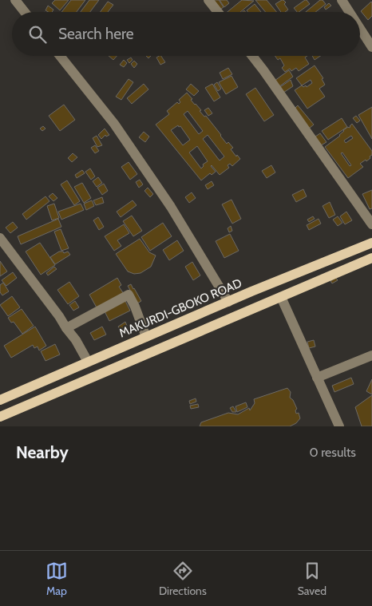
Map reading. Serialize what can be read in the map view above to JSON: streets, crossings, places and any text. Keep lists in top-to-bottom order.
{
  "streets": {
    "main road": ["MAKURDI-GBOKO ROAD"]
  },
  "page": {
    "search": "Search here",
    "heading": ["Nearby", "0 results"],
    "nav": ["Map", "Directions", "Saved"]
  }
}
